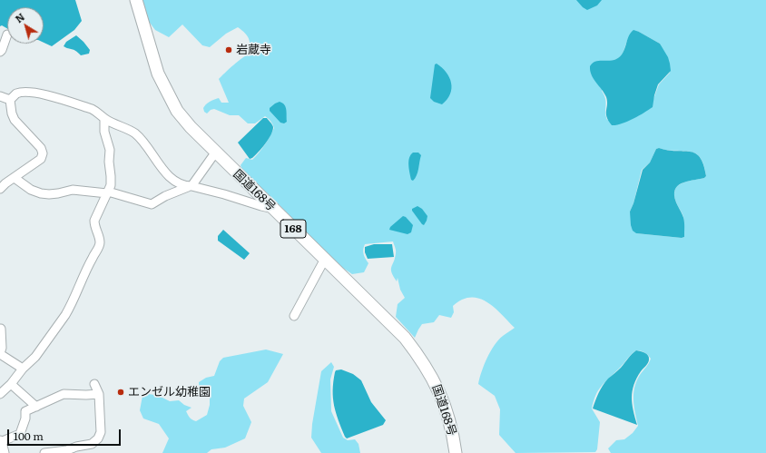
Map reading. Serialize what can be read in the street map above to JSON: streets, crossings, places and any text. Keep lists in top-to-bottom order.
{
  "streets": {
    "highway": ["国道168号", "168"]
  },
  "places": ["岩蔵寺", "エンゼル幼稚園"],
  "scale_bar": "100 m",
  "north": "top left"
}
